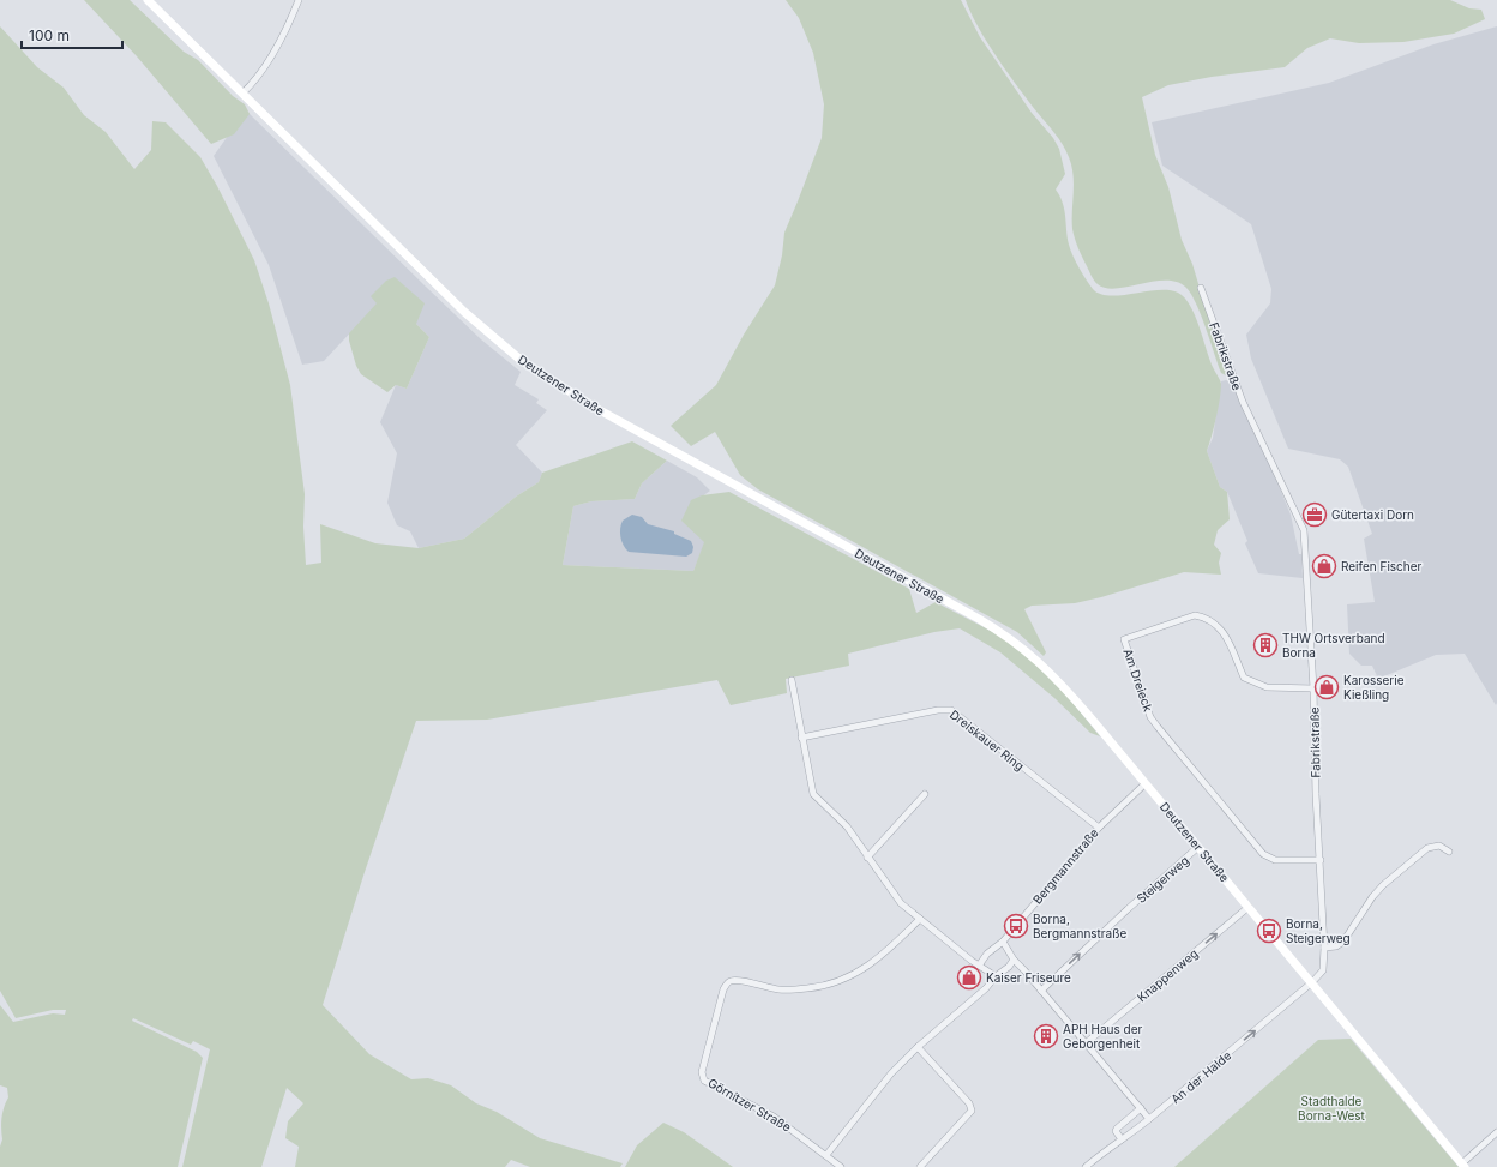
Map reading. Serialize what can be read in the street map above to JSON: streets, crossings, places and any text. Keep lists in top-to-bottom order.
{
  "streets": {
    "main road": ["Deutzener Straße"],
    "street": [
      "Fabrikstraße",
      "Am Dreieck",
      "Dreiskauer Ring",
      "Bergmannstraße",
      "Steigerweg",
      "Knappenweg",
      "An der Halde",
      "Görnitzer Straße"
    ]
  },
  "crossings": [
    ["Fabrikstraße", "Deutzener Straße"],
    ["Fabrikstraße", "Am Dreieck"],
    ["Fabrikstraße", "An der Halde"],
    ["Deutzener Straße", "Bergmannstraße"],
    ["Deutzener Straße", "Steigerweg"],
    ["Deutzener Straße", "Knappenweg"],
    ["Deutzener Straße", "An der Halde"],
    ["Dreiskauer Ring", "Bergmannstraße"]
  ],
  "one_way": ["Steigerweg", "Knappenweg", "An der Halde"],
  "parks": ["Stadthalde Borna-West"],
  "places": {
    "office": ["Gütertaxi Dorn"],
    "shop": ["Reifen Fischer", "Karosserie Kießling", "Kaiser Friseure"],
    "building": ["THW Ortsverband Borna", "APH Haus der Geborgenheit"],
    "bus stop": ["Borna, Bergmannstraße", "Borna, Steigerweg"]
  },
  "scale_bar": "100 m"
}
